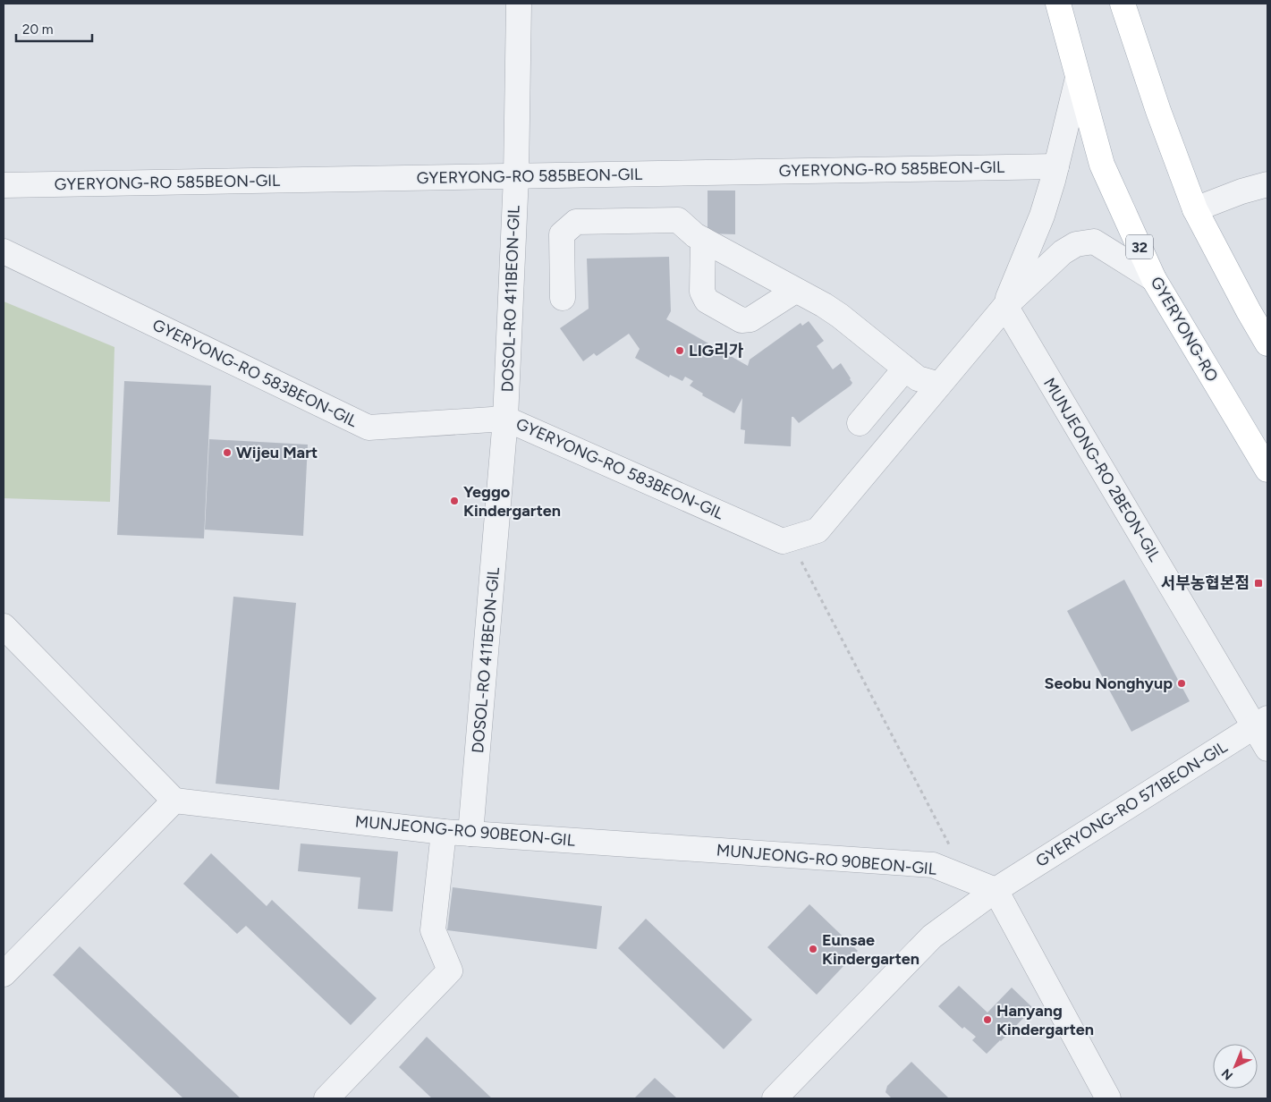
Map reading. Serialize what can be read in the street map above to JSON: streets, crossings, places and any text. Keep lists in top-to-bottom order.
{
  "streets": {
    "main road": ["32", "GYERYONG-RO"],
    "street": [
      "GYERYONG-RO 585BEON-GIL",
      "DOSOL-RO 411BEON-GIL",
      "GYERYONG-RO 583BEON-GIL",
      "MUNJEONG-RO 2BEON-GIL",
      "GYERYONG-RO 571BEON-GIL",
      "MUNJEONG-RO 90BEON-GIL"
    ]
  },
  "crossings": [
    ["GYERYONG-RO 585BEON-GIL", "DOSOL-RO 411BEON-GIL"],
    ["GYERYONG-RO 585BEON-GIL", "GYERYONG-RO 583BEON-GIL"],
    ["DOSOL-RO 411BEON-GIL", "GYERYONG-RO 583BEON-GIL"],
    ["DOSOL-RO 411BEON-GIL", "MUNJEONG-RO 90BEON-GIL"],
    ["GYERYONG-RO", "GYERYONG-RO 583BEON-GIL"],
    ["GYERYONG-RO 583BEON-GIL", "MUNJEONG-RO 2BEON-GIL"],
    ["MUNJEONG-RO 2BEON-GIL", "GYERYONG-RO 571BEON-GIL"],
    ["GYERYONG-RO 571BEON-GIL", "MUNJEONG-RO 90BEON-GIL"]
  ],
  "places": {
    "other": [
      "LIG리가",
      "Wijeu Mart",
      "Yeggo Kindergarten",
      "Seobu Nonghyup",
      "Eunsae Kindergarten",
      "Hanyang Kindergarten"
    ],
    "transit": ["서부농협본점"]
  },
  "scale_bar": "20 m",
  "north": "bottom left"
}
